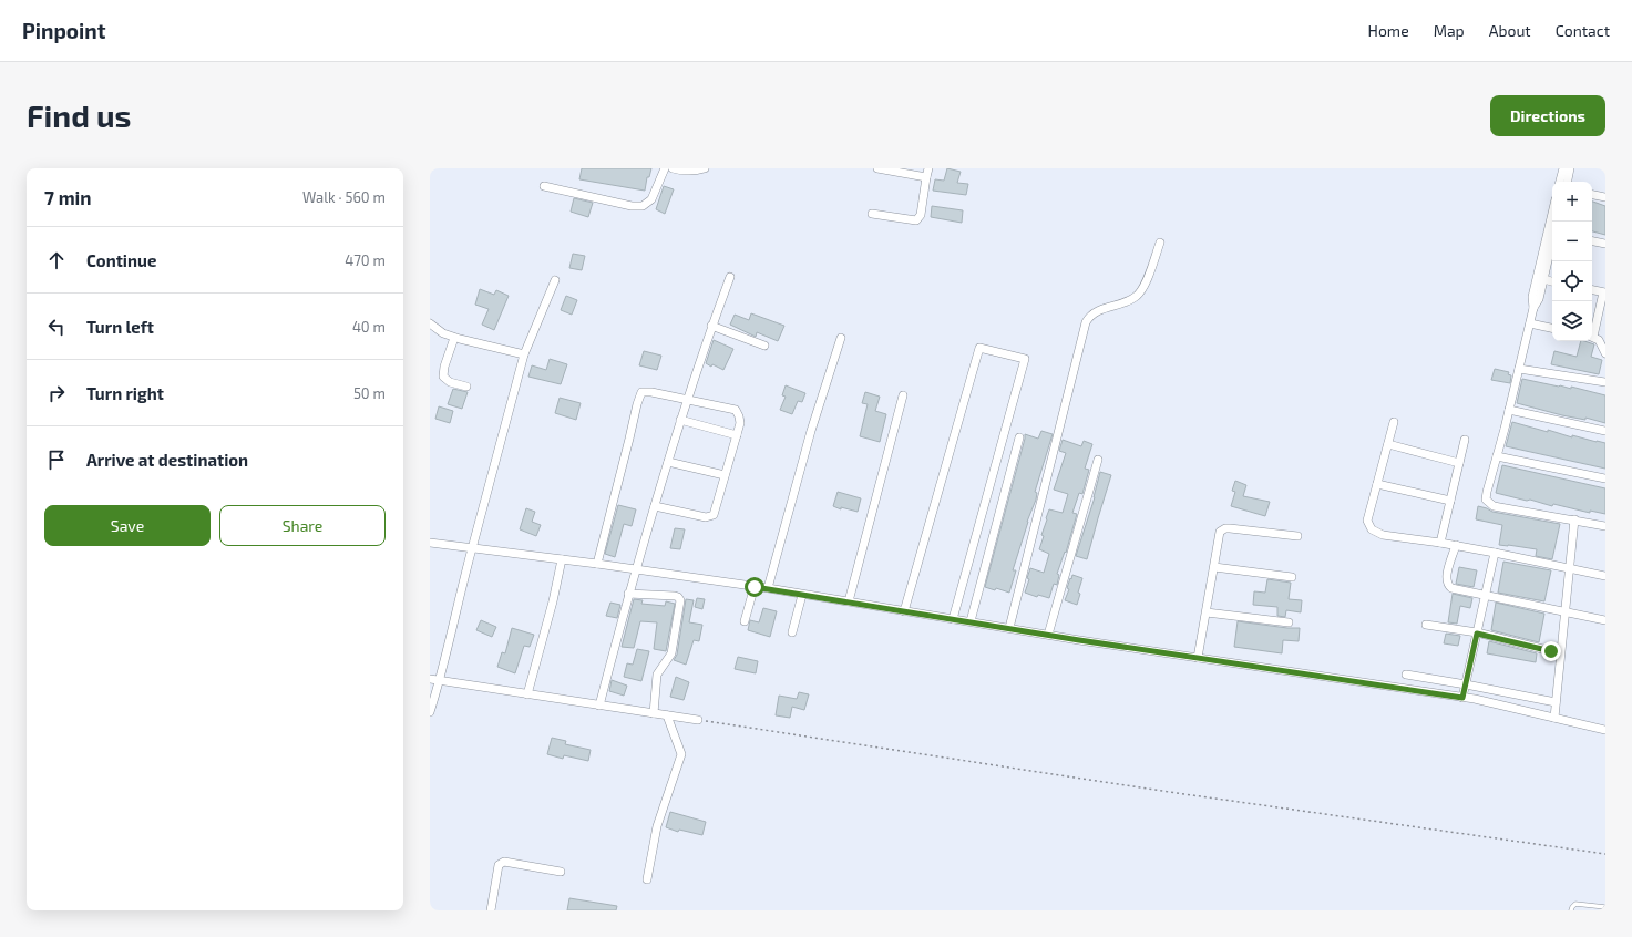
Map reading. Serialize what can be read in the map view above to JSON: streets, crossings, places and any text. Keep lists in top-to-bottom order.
{
  "page": {
    "header": "Pinpoint",
    "nav": [
      "Home",
      "Map",
      "About",
      "Contact"
    ],
    "buttons": [
      "Directions",
      ["Save", "Share"]
    ],
    "title": "Find us",
    "heading": ["7 min", "Walk · 560 m"],
    "map_buttons": ["+", "−"],
    "list": [
      ["Continue", "470 m"],
      ["Turn left", "40 m"],
      ["Turn right", "50 m"],
      "Arrive at destination"
    ]
  }
}
